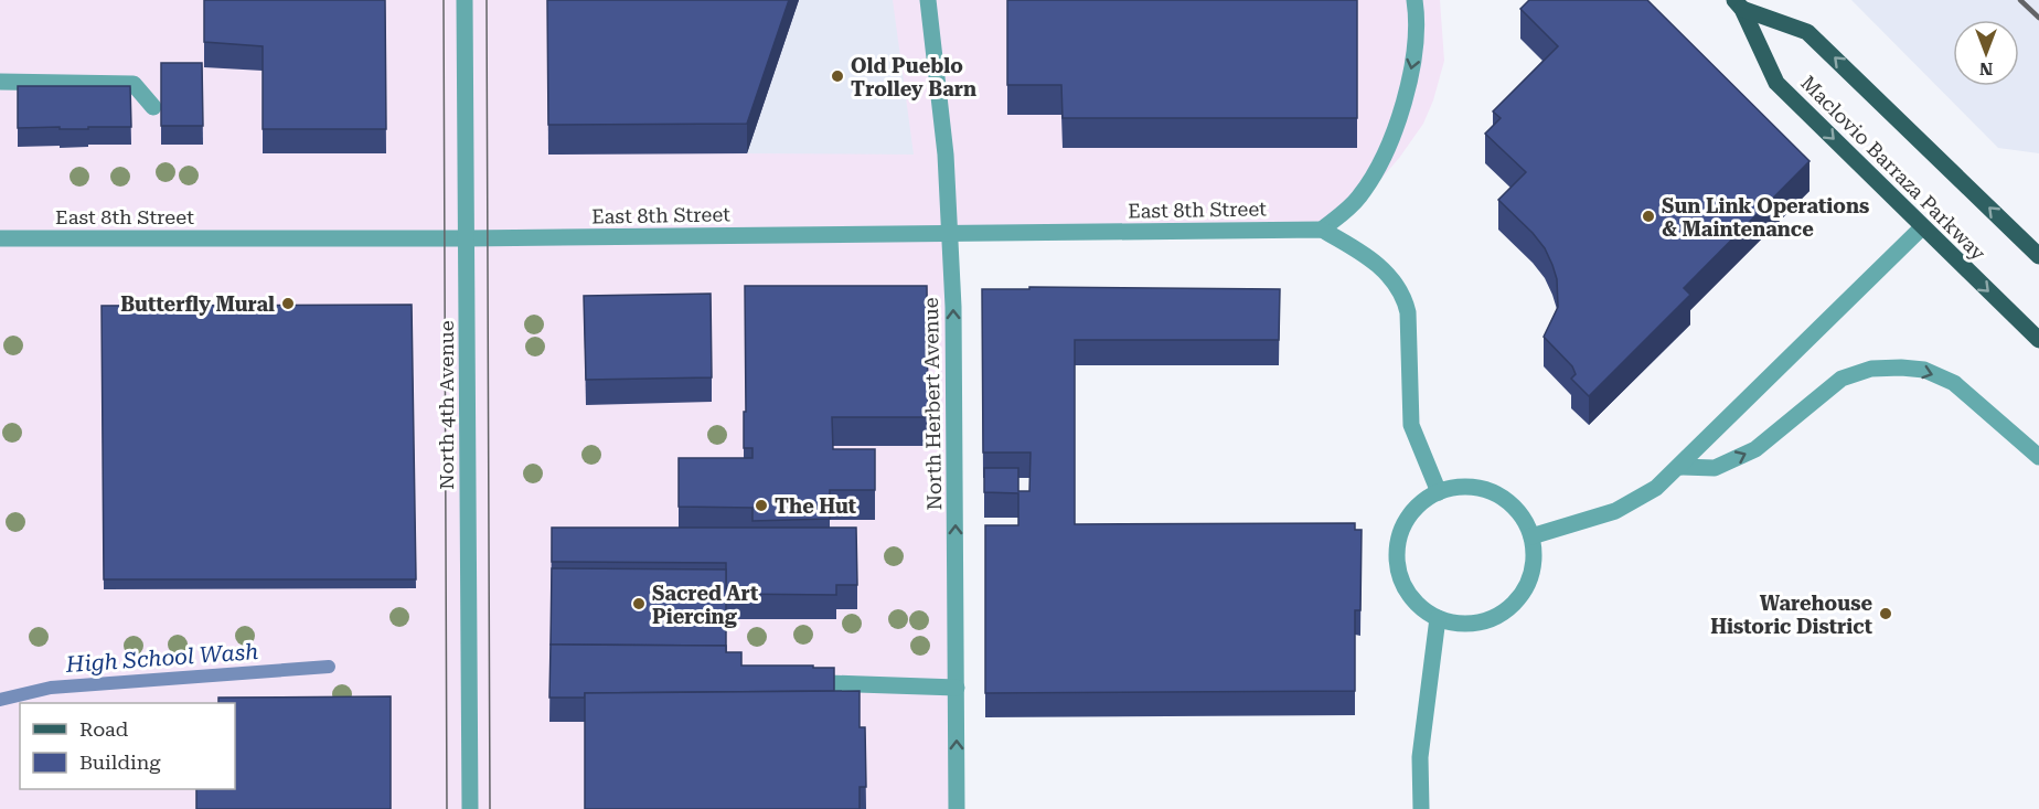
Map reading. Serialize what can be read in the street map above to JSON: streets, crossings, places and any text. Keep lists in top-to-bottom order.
{
  "streets": {
    "main road": ["Maclovio Barraza Parkway"],
    "street": ["East 8th Street", "North Herbert Avenue", "North 4th Avenue"]
  },
  "crossings": [
    ["East 8th Street", "North Herbert Avenue"],
    ["East 8th Street", "North 4th Avenue"]
  ],
  "one_way": ["North Herbert Avenue"],
  "water": ["High School Wash"],
  "places": [
    "Old Pueblo Trolley Barn",
    "Sun Link Operations & Maintenance",
    "Butterfly Mural",
    "The Hut",
    "Sacred Art Piercing",
    "Warehouse Historic District"
  ],
  "legend": ["Road", "Building"],
  "north": "bottom"
}
